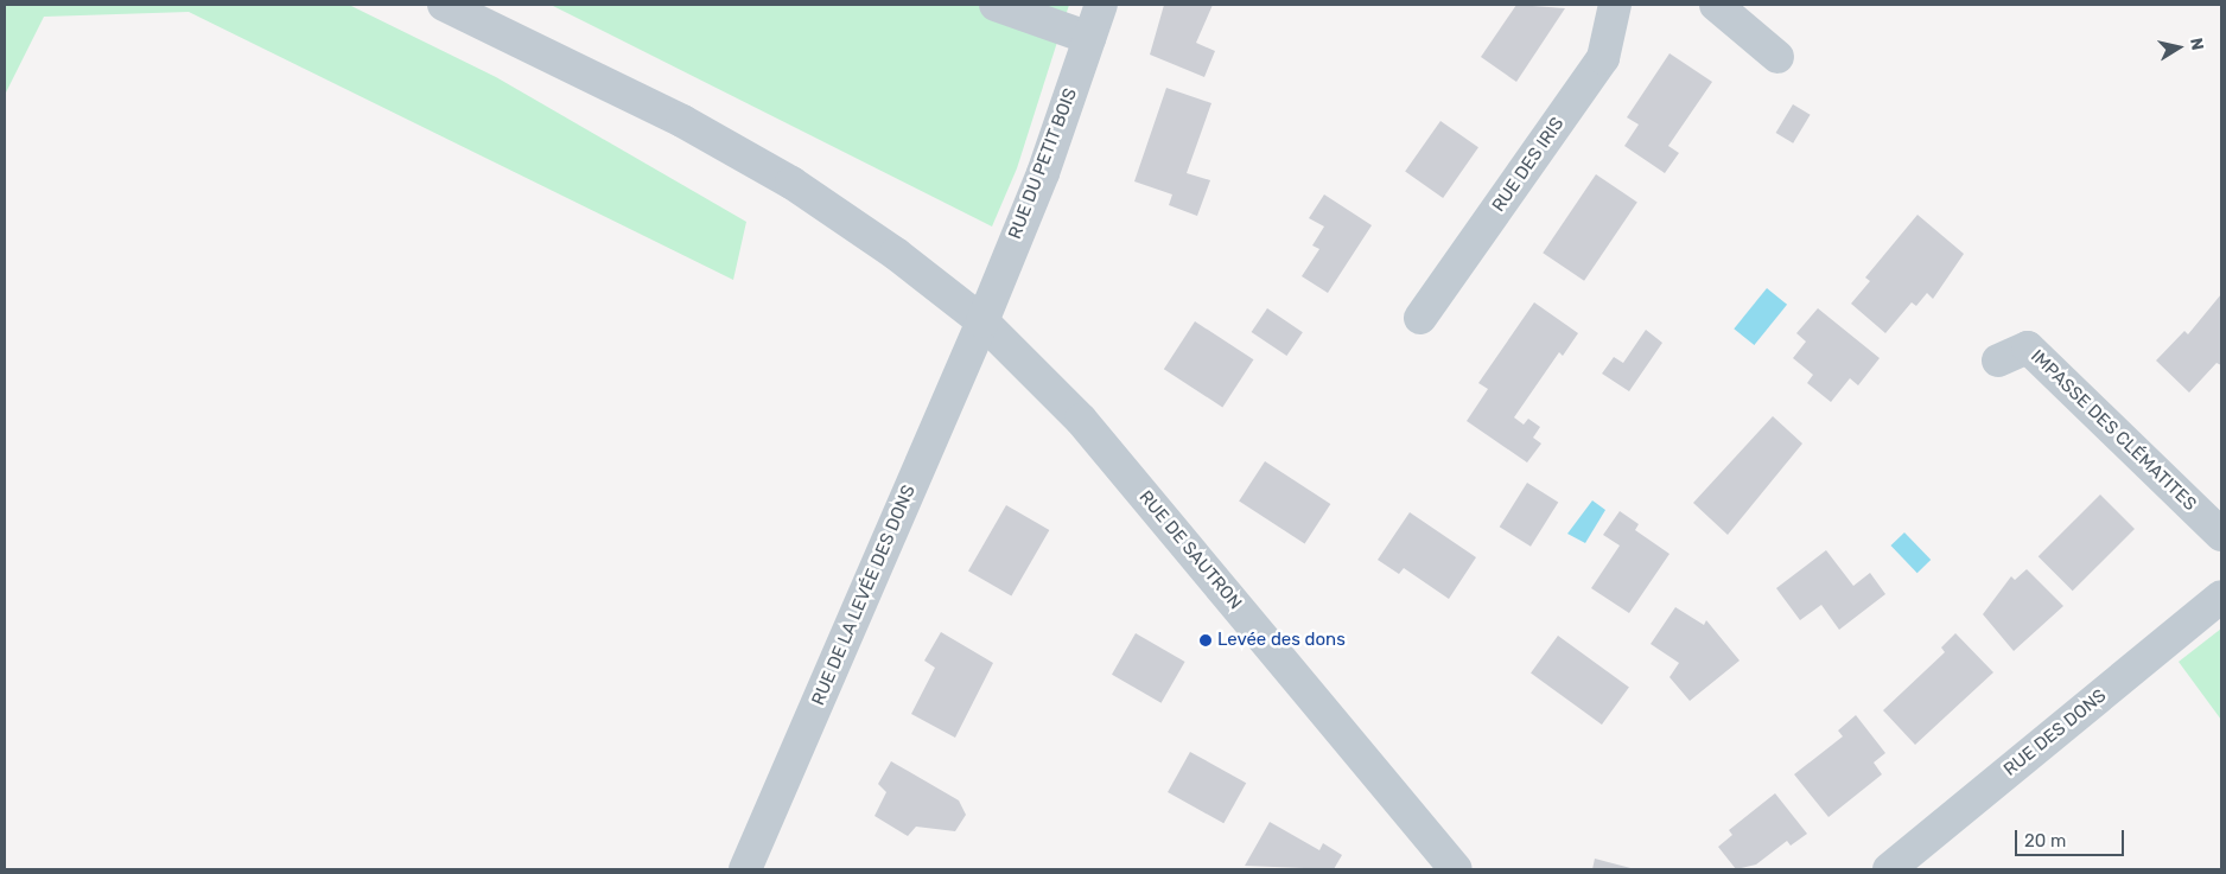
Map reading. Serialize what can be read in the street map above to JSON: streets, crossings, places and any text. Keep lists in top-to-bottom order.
{
  "streets": {
    "street": [
      "RUE DU PETIT BOIS",
      "RUE DES IRIS",
      "IMPASSE DES CLÉMATITES",
      "RUE DE SAUTRON",
      "RUE DE LA LEVÉE DES DONS",
      "RUE DES DONS"
    ]
  },
  "crossings": [
    ["RUE DU PETIT BOIS", "RUE DE SAUTRON"],
    ["RUE DU PETIT BOIS", "RUE DE LA LEVÉE DES DONS"],
    ["RUE DE SAUTRON", "RUE DE LA LEVÉE DES DONS"]
  ],
  "places": ["Levée des dons"],
  "scale_bar": "20 m",
  "north": "right"
}
